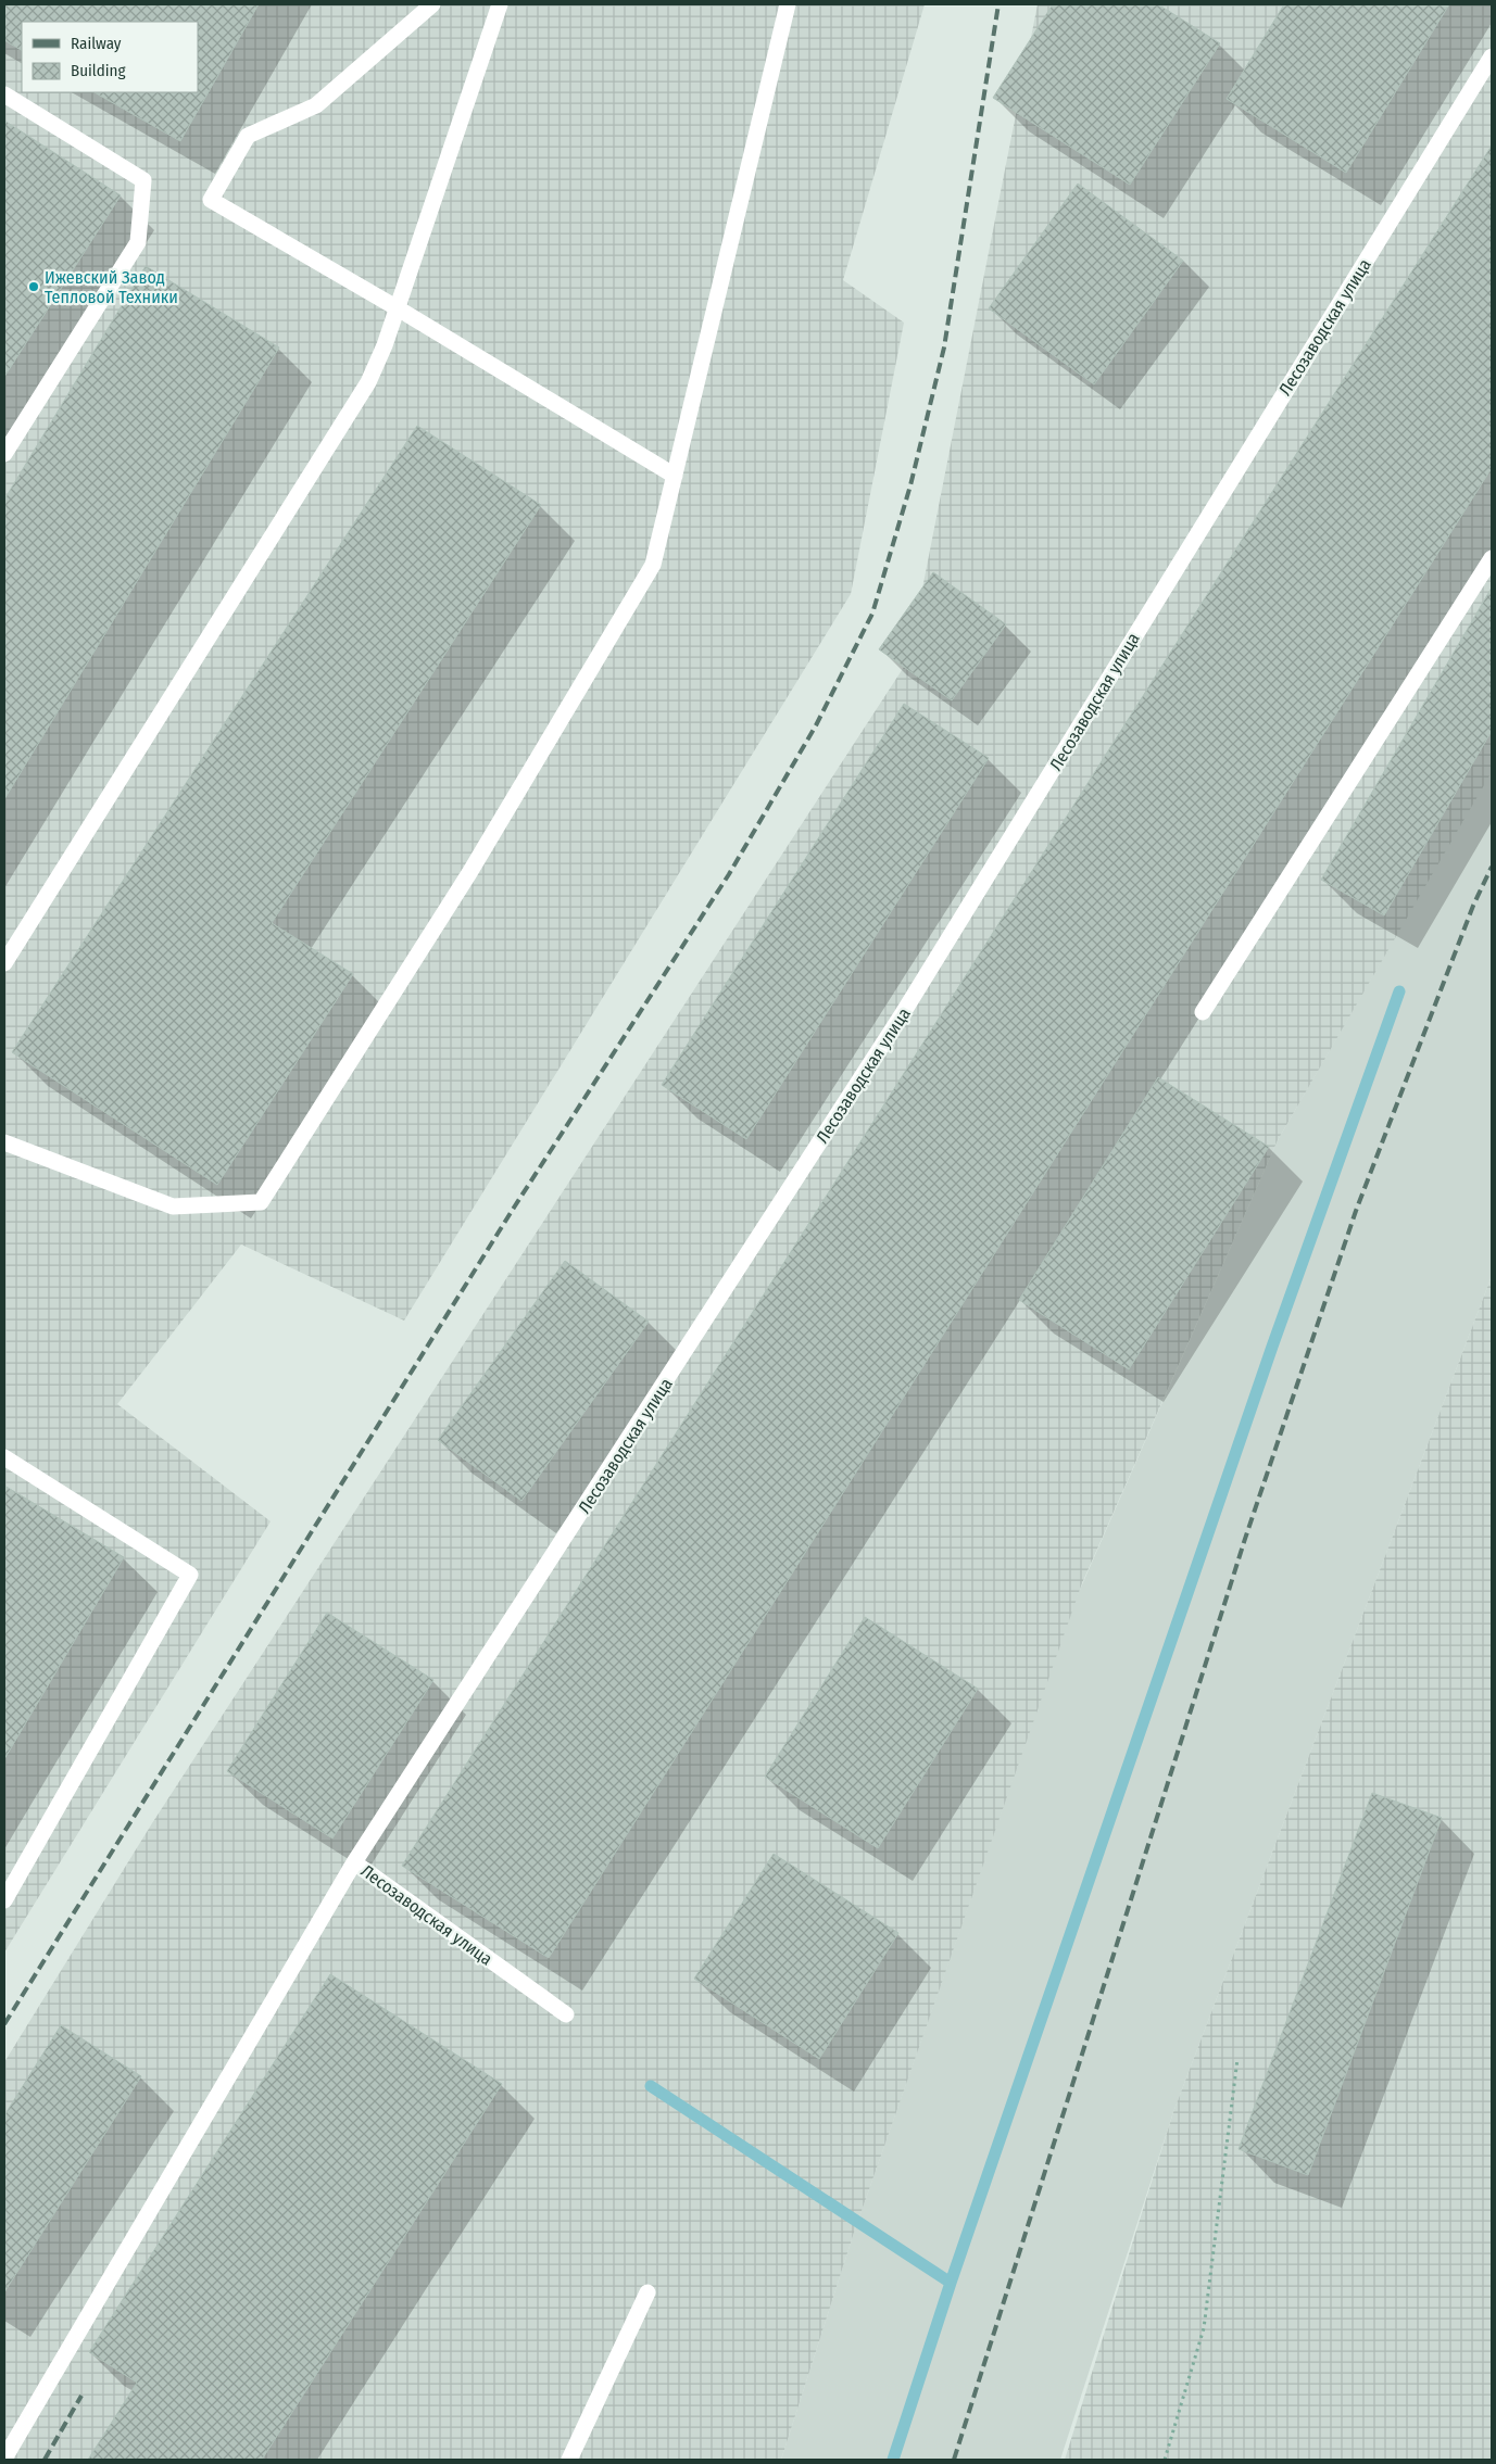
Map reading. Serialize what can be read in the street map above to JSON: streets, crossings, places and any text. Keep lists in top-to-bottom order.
{
  "streets": {
    "lane": ["Лесозаводская улица"]
  },
  "places": ["Ижевский Завод Тепловой Техники"],
  "legend": ["Railway", "Building"]
}
